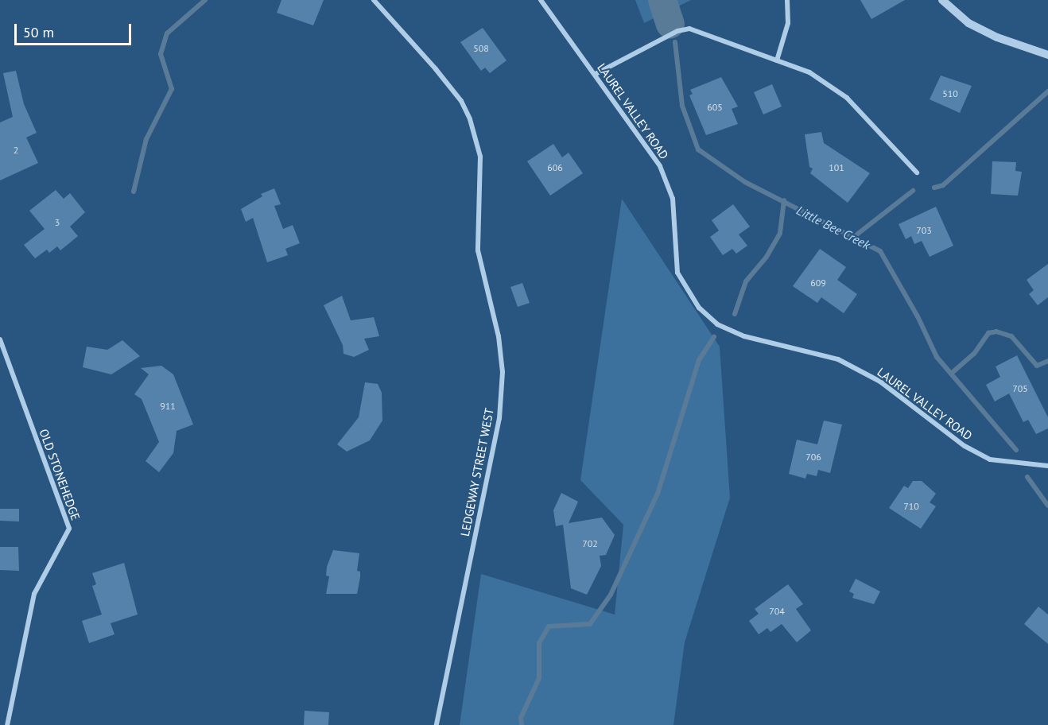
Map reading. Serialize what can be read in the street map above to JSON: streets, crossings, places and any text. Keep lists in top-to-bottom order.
{
  "streets": {
    "street": ["LAUREL VALLEY ROAD", "LEDGEWAY STREET WEST", "OLD STONEHEDGE"]
  },
  "water": ["Little Bee Creek"],
  "house_numbers": [
    "508",
    "510",
    "605",
    "2",
    "606",
    "101",
    "3",
    "703",
    "609",
    "705",
    "911",
    "706",
    "710",
    "702",
    "704"
  ],
  "scale_bar": "50 m"
}
